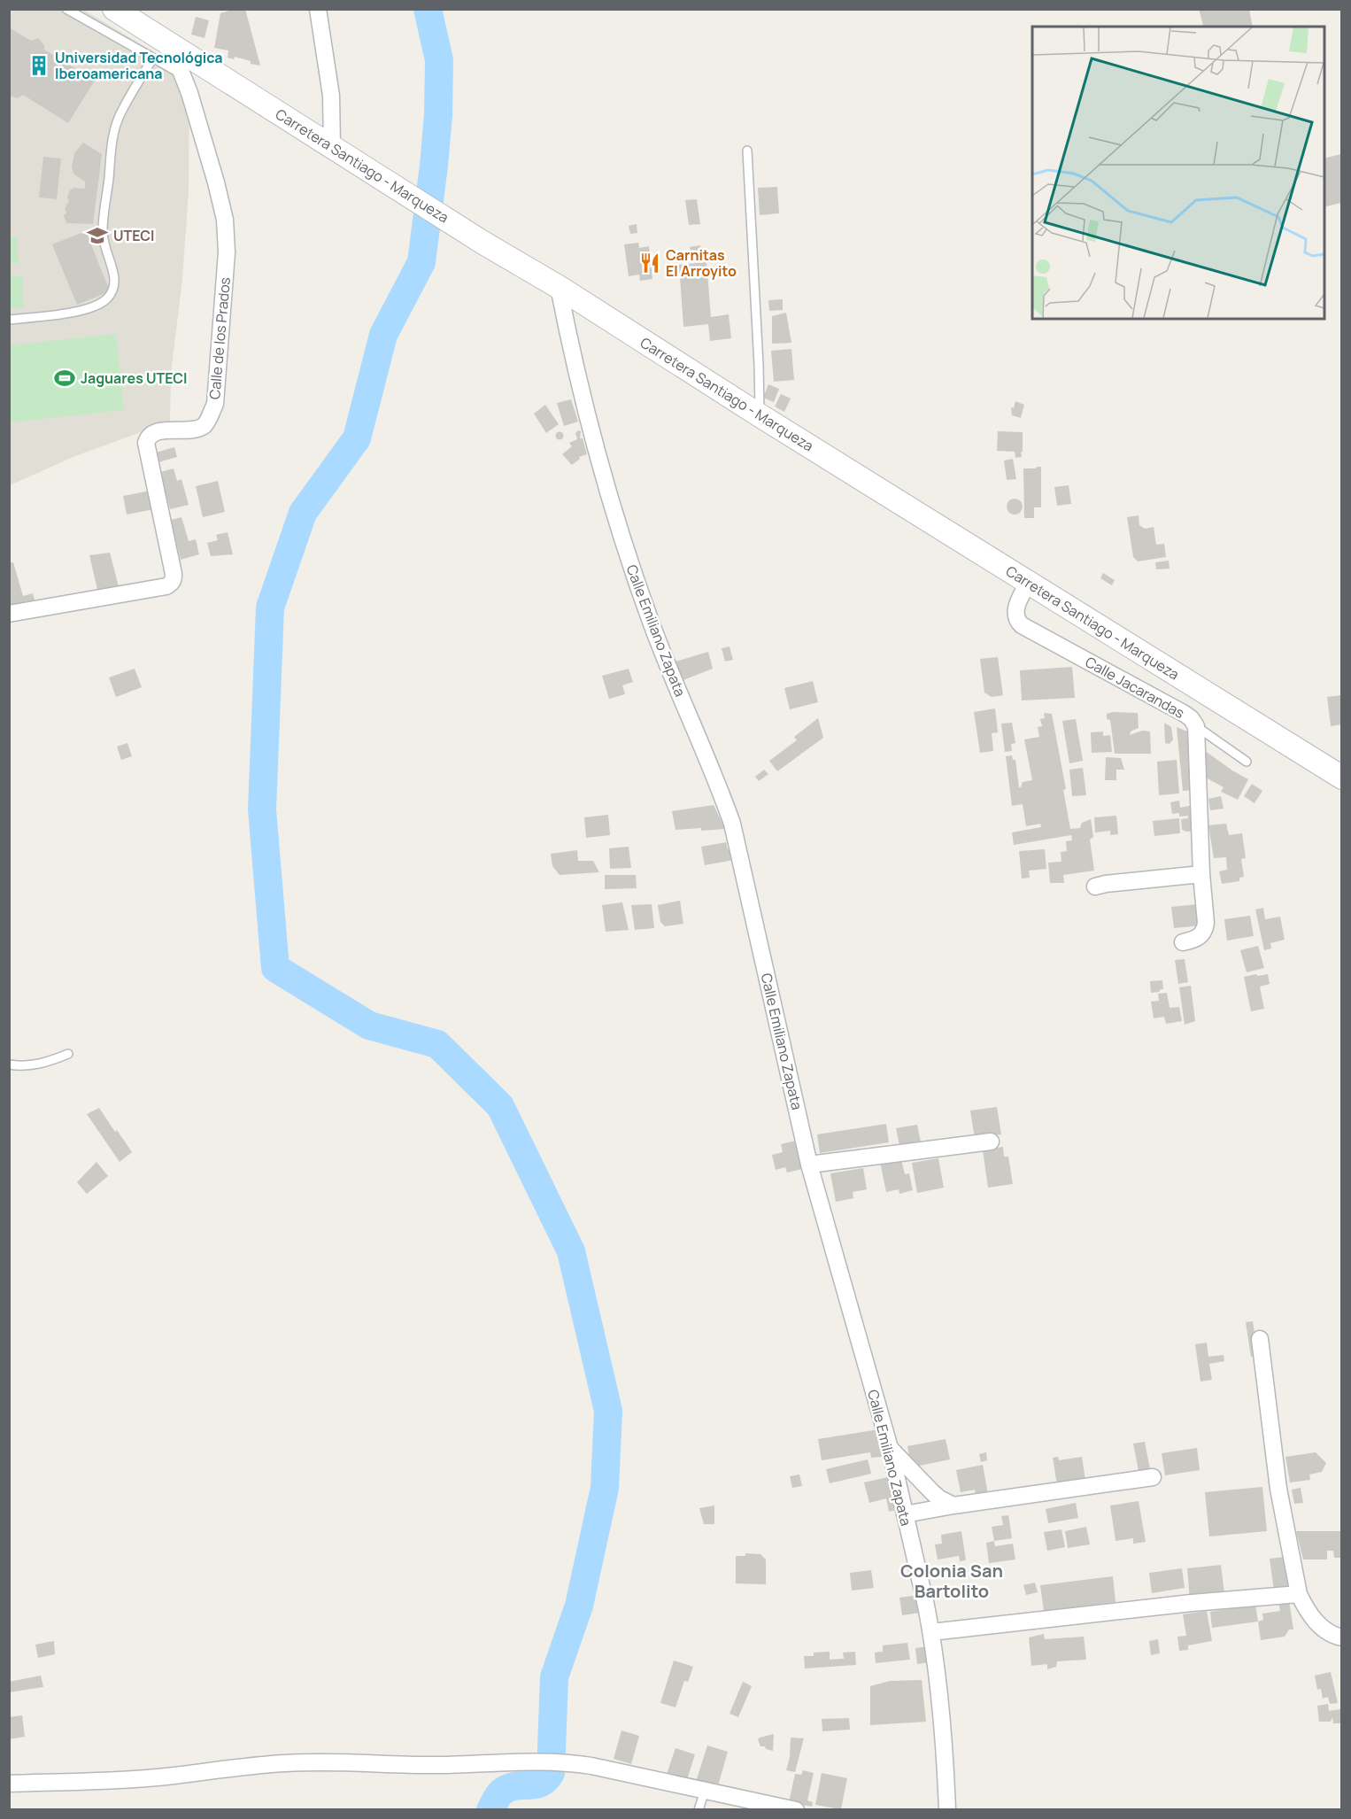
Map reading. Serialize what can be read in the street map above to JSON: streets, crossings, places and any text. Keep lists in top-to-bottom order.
{
  "streets": {
    "main road": ["Carretera Santiago - Marqueza"],
    "street": ["Calle de los Prados", "Calle Emiliano Zapata", "Calle Jacarandas"]
  },
  "crossings": [
    ["Carretera Santiago - Marqueza", "Calle de los Prados"],
    ["Carretera Santiago - Marqueza", "Calle Emiliano Zapata"],
    ["Carretera Santiago - Marqueza", "Calle Jacarandas"]
  ],
  "districts": ["Colonia San Bartolito"],
  "places": {
    "building": ["Universidad Tecnológica Iberoamericana"],
    "school or university": ["UTECI"],
    "restaurant": ["Carnitas El Arroyito"],
    "sports": ["Jaguares UTECI"]
  }
}
